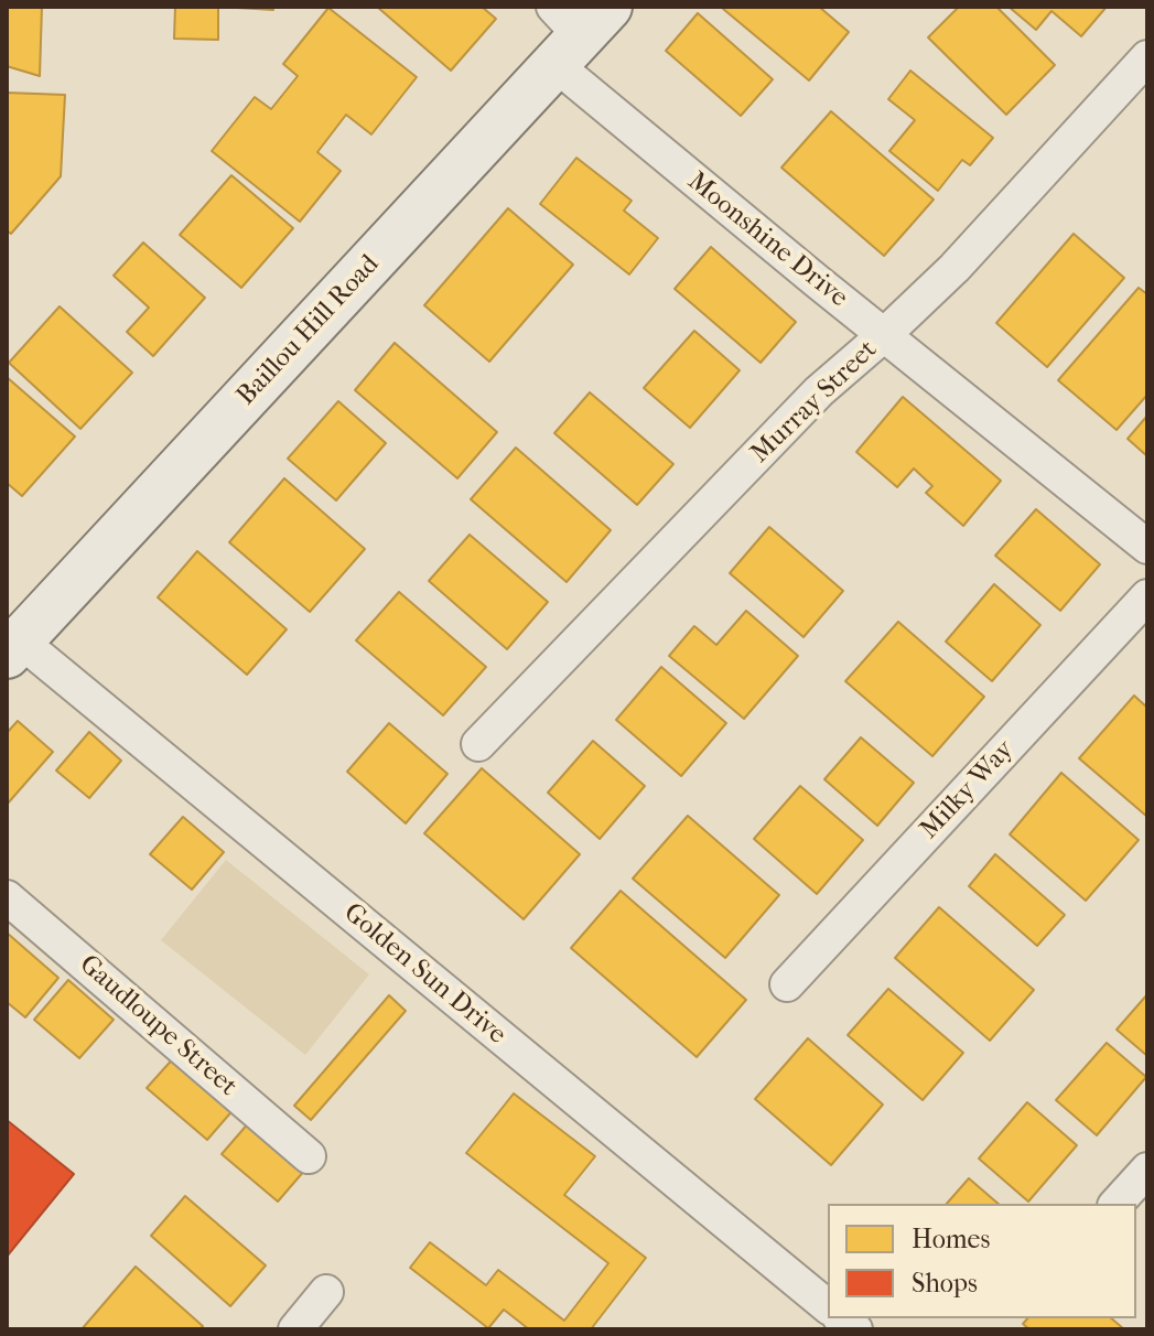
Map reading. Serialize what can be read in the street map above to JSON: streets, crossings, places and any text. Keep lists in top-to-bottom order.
{
  "streets": {
    "main road": ["Baillou Hill Road"],
    "street": [
      "Moonshine Drive",
      "Murray Street",
      "Milky Way",
      "Golden Sun Drive",
      "Gaudloupe Street"
    ]
  },
  "crossings": [
    ["Moonshine Drive", "Baillou Hill Road"],
    ["Moonshine Drive", "Murray Street"],
    ["Baillou Hill Road", "Golden Sun Drive"]
  ],
  "legend": ["Homes", "Shops"]
}
